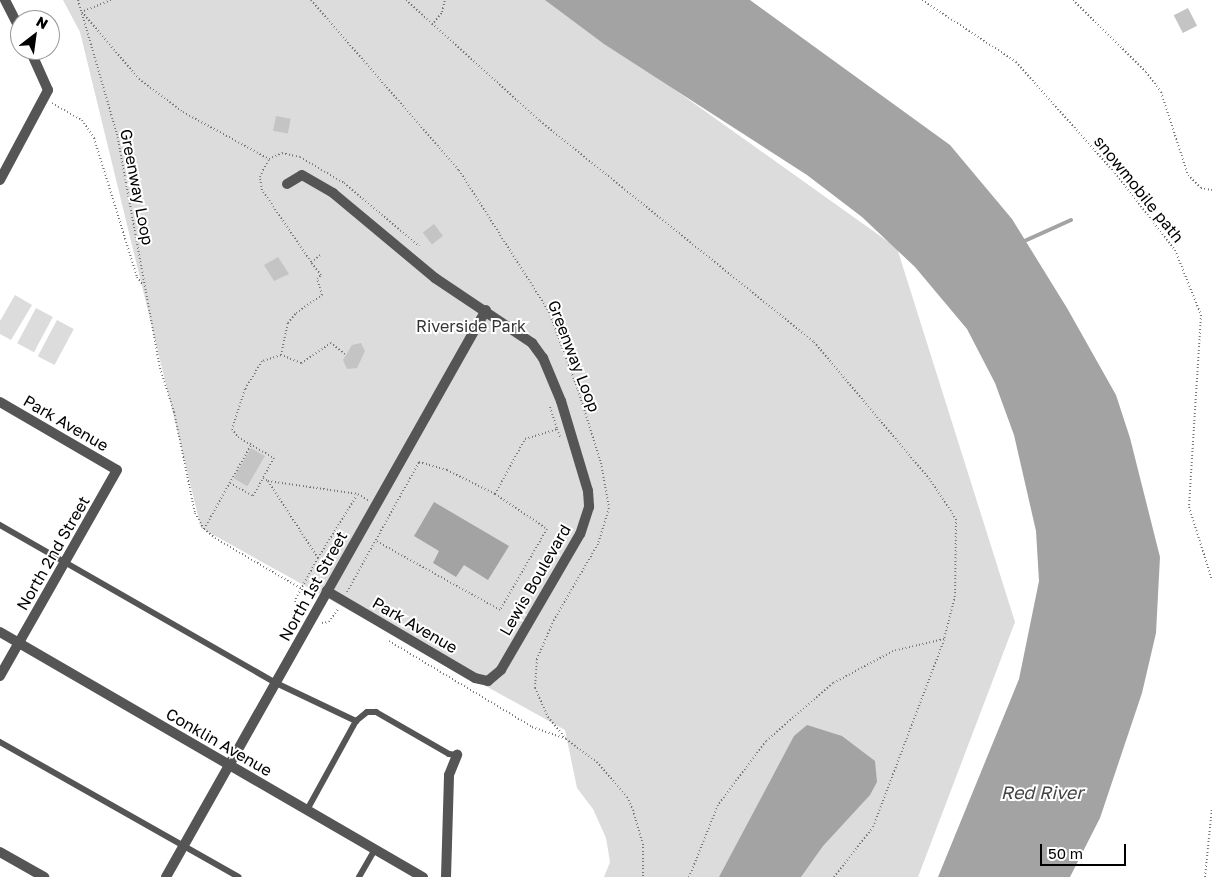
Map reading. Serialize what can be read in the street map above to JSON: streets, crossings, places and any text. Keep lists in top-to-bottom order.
{
  "streets": {
    "street": [
      "Park Avenue",
      "North 2nd Street",
      "Lewis Boulevard",
      "North 1st Street",
      "Conklin Avenue"
    ],
    "path": ["Greenway Loop", "snowmobile path"]
  },
  "crossings": [
    ["Park Avenue", "North 2nd Street"],
    ["Park Avenue", "Lewis Boulevard"],
    ["Park Avenue", "North 1st Street"],
    ["North 2nd Street", "Conklin Avenue"],
    ["Lewis Boulevard", "North 1st Street"],
    ["North 1st Street", "Conklin Avenue"]
  ],
  "water": ["Red River"],
  "parks": ["Riverside Park"],
  "scale_bar": "50 m",
  "north": "top right"
}
